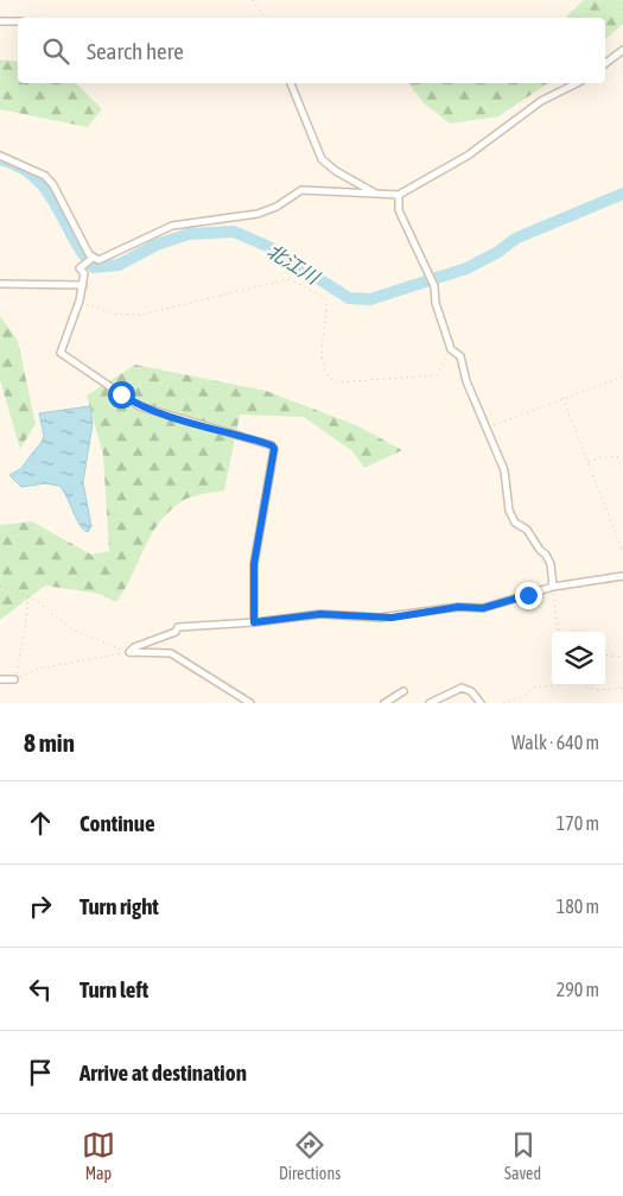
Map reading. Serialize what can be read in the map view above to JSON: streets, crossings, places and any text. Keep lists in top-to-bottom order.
{
  "water": ["北江川"],
  "page": {
    "search": "Search here",
    "heading": ["8 min", "Walk · 640 m"],
    "list": [
      ["Continue", "170 m"],
      ["Turn right", "180 m"],
      ["Turn left", "290 m"],
      "Arrive at destination"
    ],
    "nav": ["Map", "Directions", "Saved"]
  }
}
